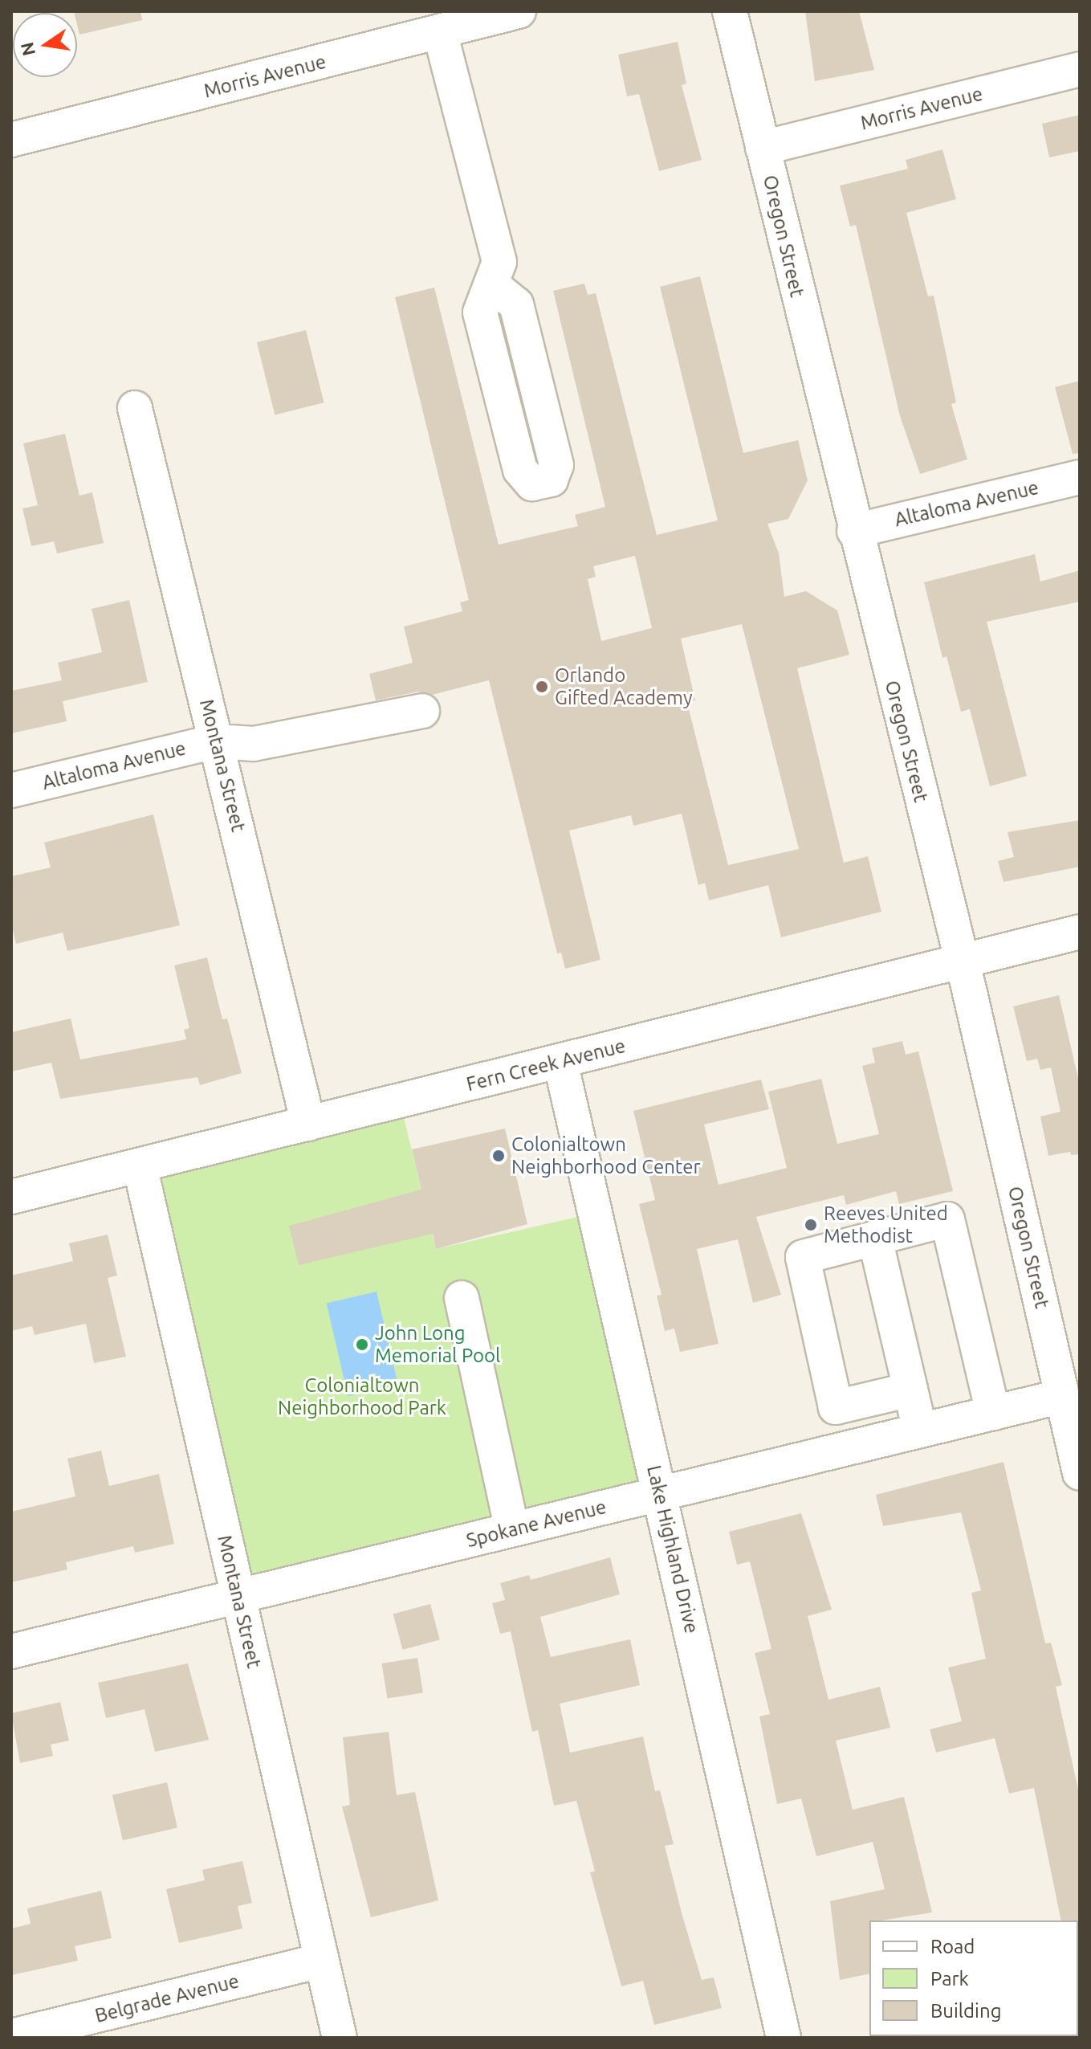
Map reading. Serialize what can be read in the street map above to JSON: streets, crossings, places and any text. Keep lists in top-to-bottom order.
{
  "streets": {
    "street": [
      "Morris Avenue",
      "Oregon Street",
      "Altaloma Avenue",
      "Montana Street",
      "Fern Creek Avenue",
      "Spokane Avenue",
      "Lake Highland Drive",
      "Belgrade Avenue"
    ]
  },
  "crossings": [
    ["Morris Avenue", "Oregon Street"],
    ["Oregon Street", "Altaloma Avenue"],
    ["Oregon Street", "Fern Creek Avenue"],
    ["Oregon Street", "Spokane Avenue"],
    ["Altaloma Avenue", "Montana Street"],
    ["Montana Street", "Fern Creek Avenue"],
    ["Montana Street", "Spokane Avenue"],
    ["Montana Street", "Belgrade Avenue"],
    ["Fern Creek Avenue", "Lake Highland Drive"],
    ["Spokane Avenue", "Lake Highland Drive"]
  ],
  "parks": ["Colonialtown Neighborhood Park"],
  "places": [
    "Orlando Gifted Academy",
    "Colonialtown Neighborhood Center",
    "Reeves United Methodist",
    "John Long Memorial Pool"
  ],
  "legend": ["Road", "Park", "Building"],
  "north": "left"
}
